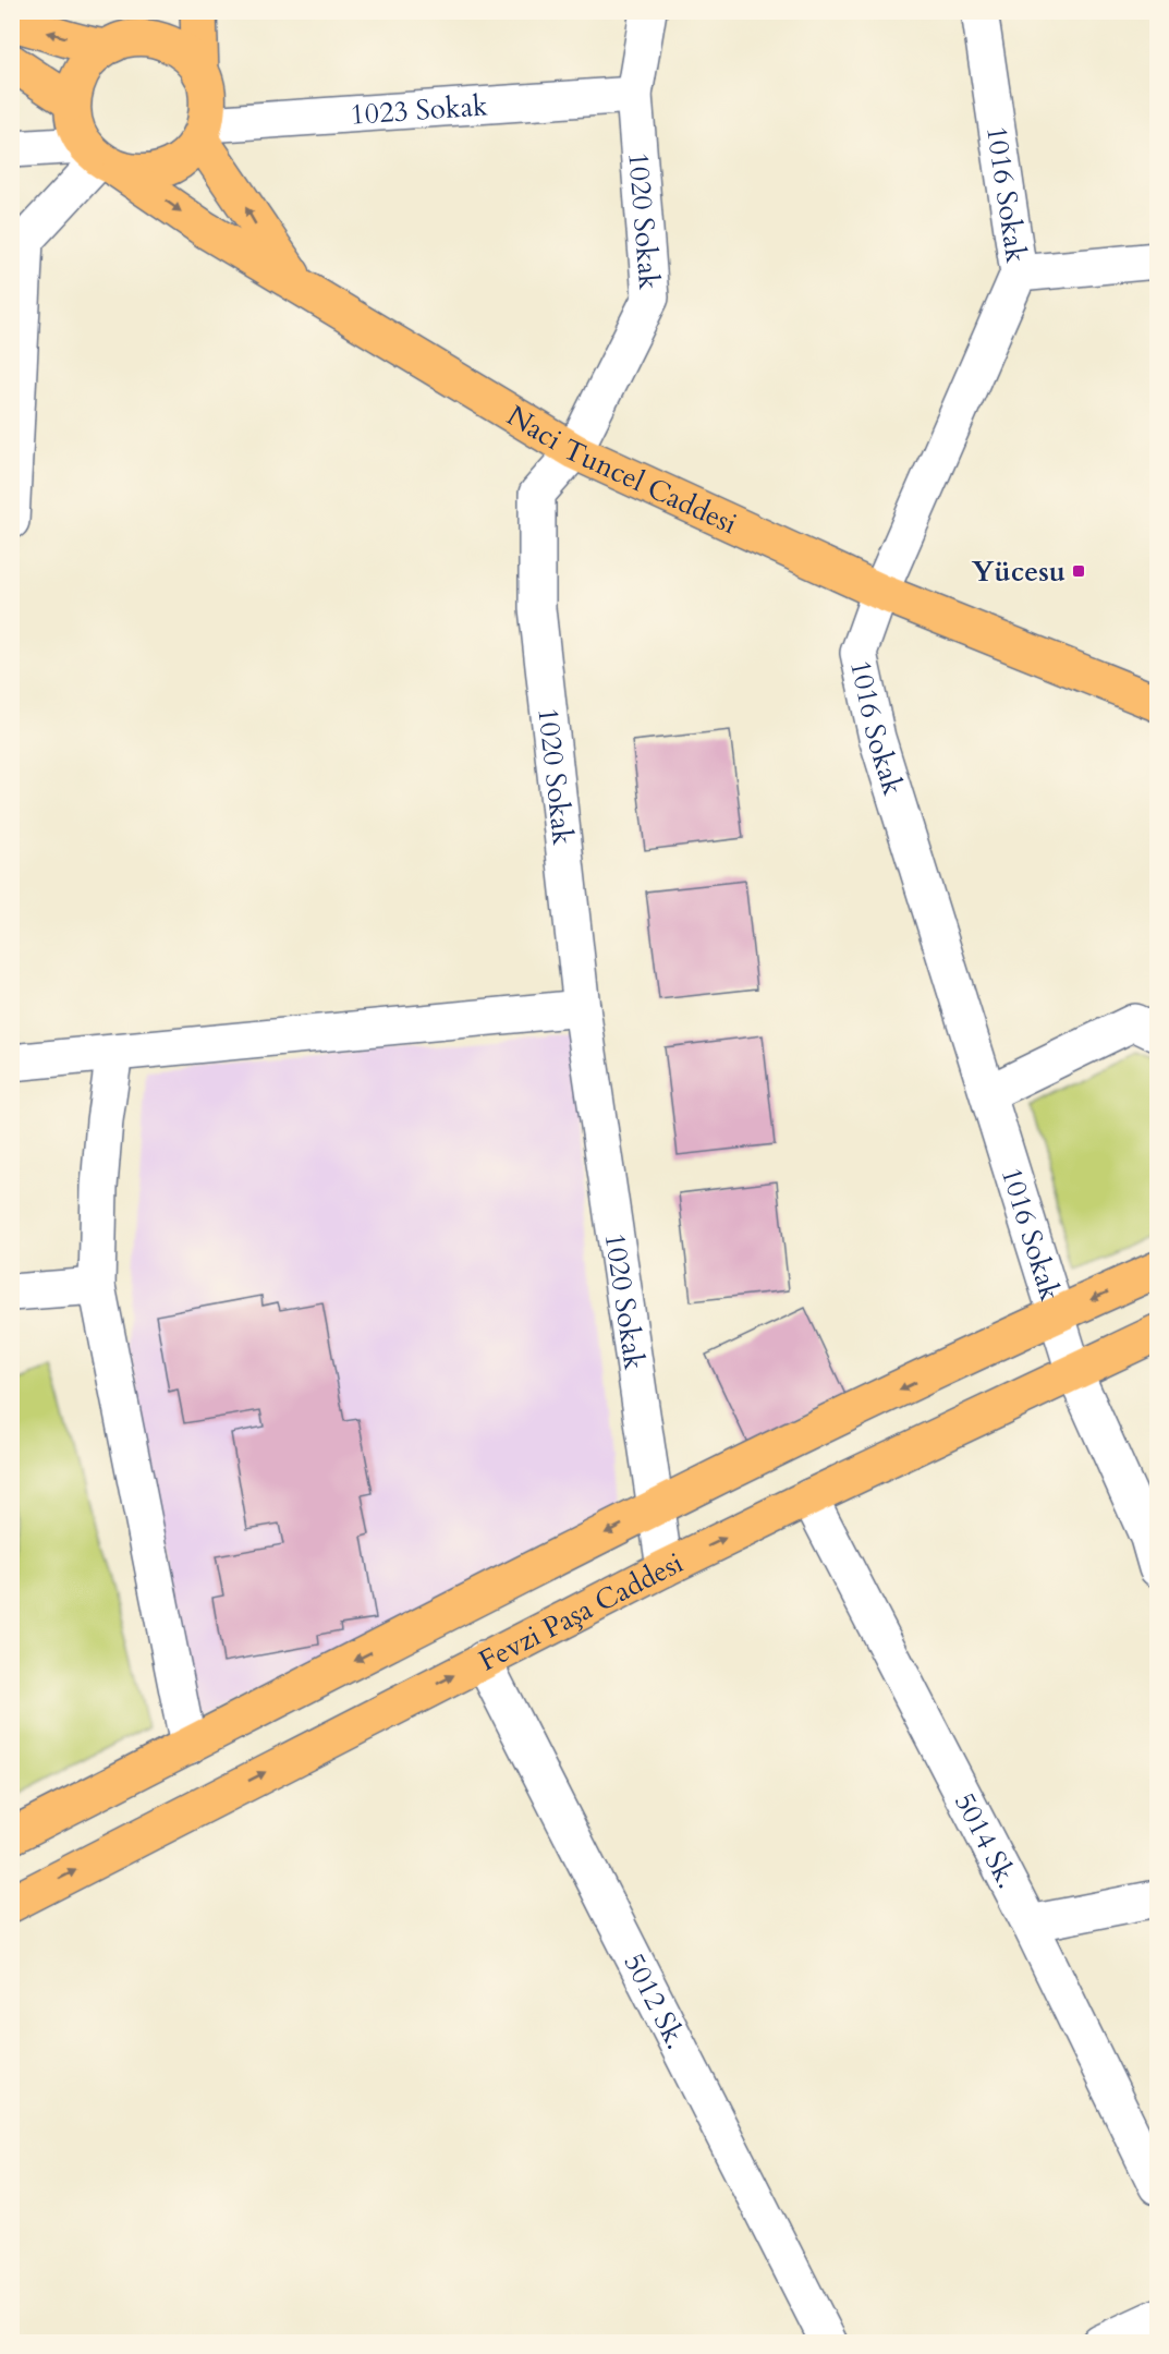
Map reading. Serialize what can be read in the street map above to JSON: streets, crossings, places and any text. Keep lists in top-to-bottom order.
{
  "streets": {
    "main road": ["Naci Tuncel Caddesi", "Fevzi Paşa Caddesi"],
    "street": [
      "1023 Sokak",
      "1016 Sokak",
      "1020 Sokak",
      "5014 Sk.",
      "5012 Sk."
    ]
  },
  "crossings": [
    ["1023 Sokak", "1020 Sokak"],
    ["1023 Sokak", "Naci Tuncel Caddesi"],
    ["1016 Sokak", "Naci Tuncel Caddesi"],
    ["1016 Sokak", "Fevzi Paşa Caddesi"],
    ["1020 Sokak", "Naci Tuncel Caddesi"],
    ["1020 Sokak", "Fevzi Paşa Caddesi"],
    ["Fevzi Paşa Caddesi", "5014 Sk."],
    ["Fevzi Paşa Caddesi", "5012 Sk."]
  ],
  "places": {
    "transit": ["Yücesu"]
  }
}
